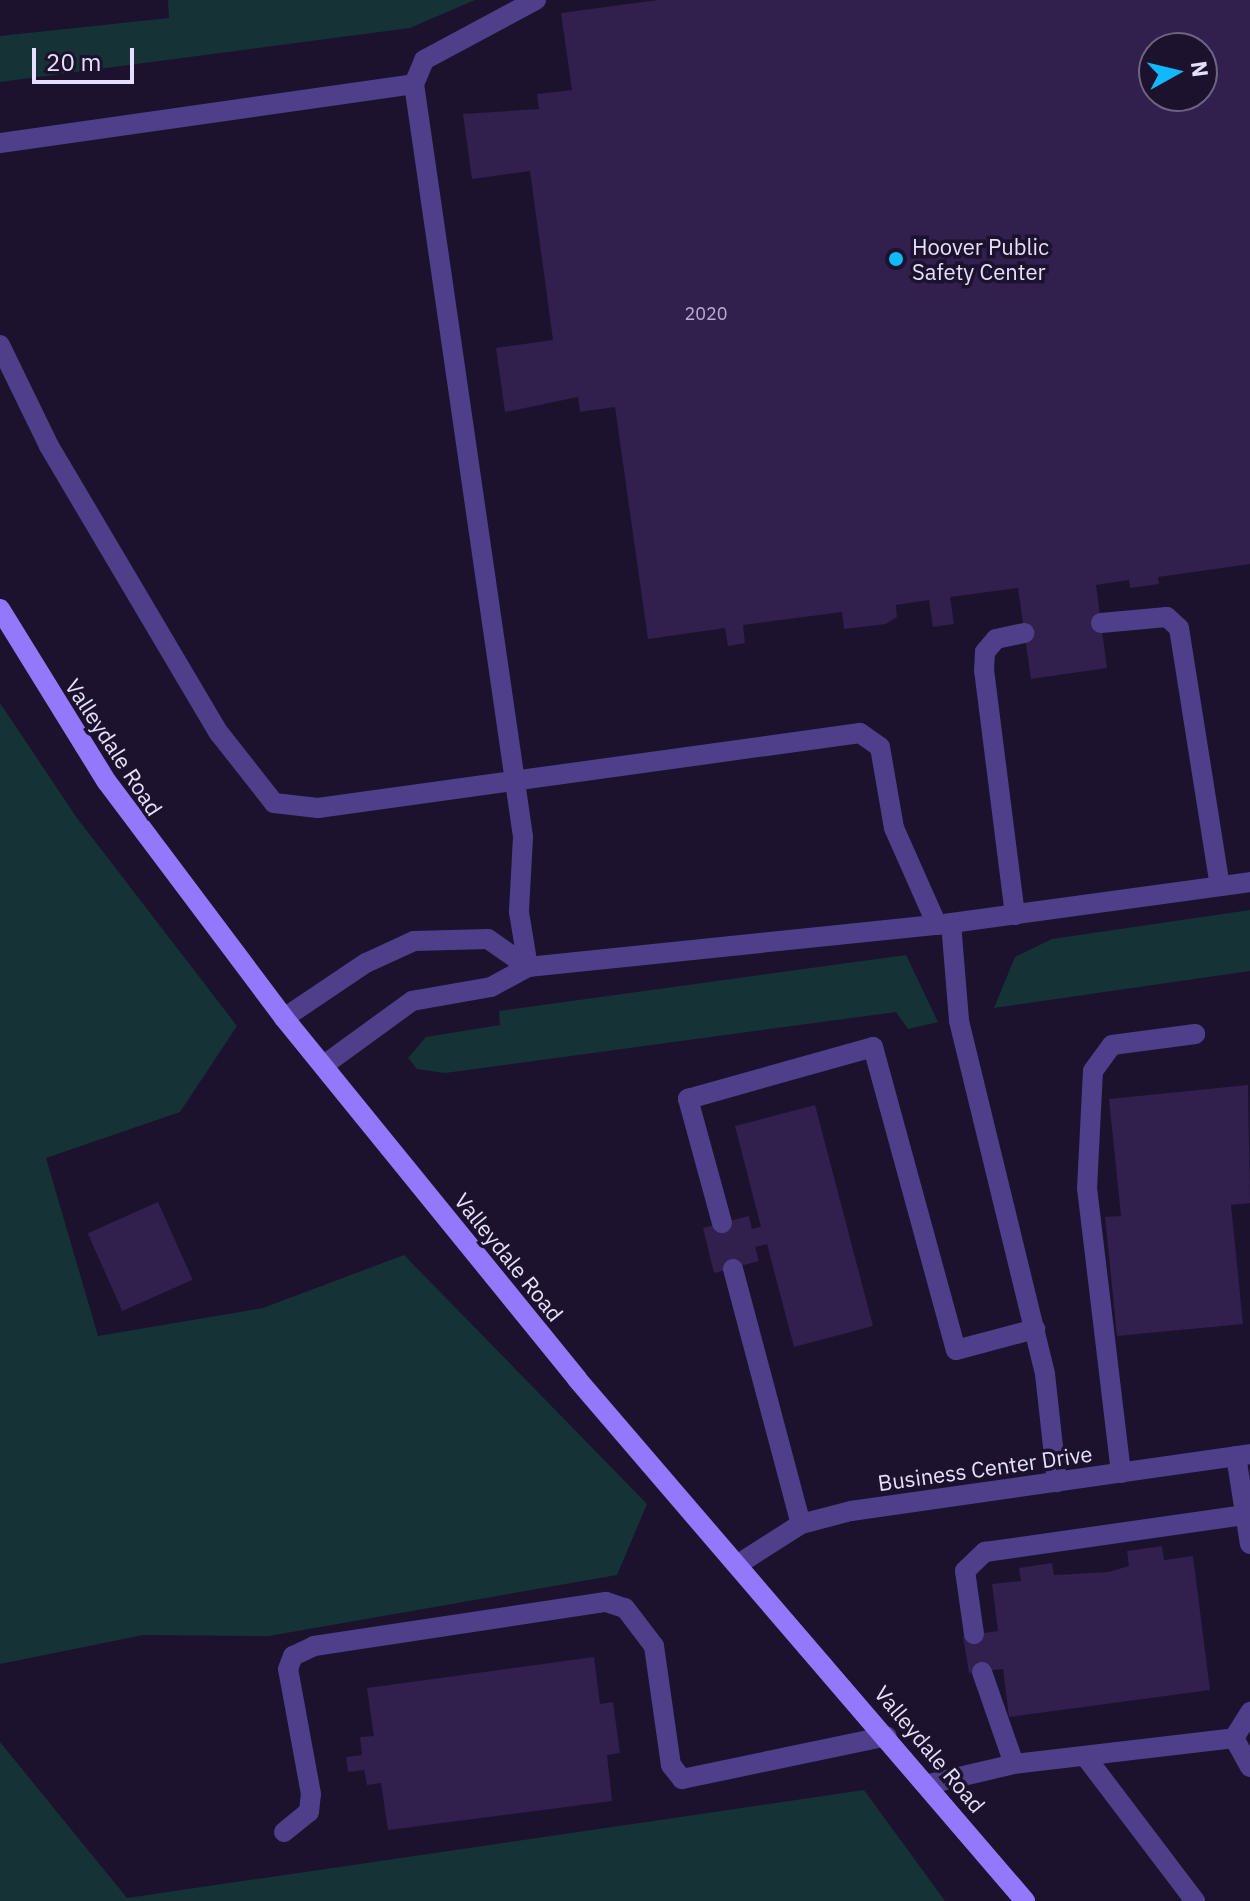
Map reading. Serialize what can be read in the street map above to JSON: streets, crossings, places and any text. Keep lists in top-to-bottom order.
{
  "streets": {
    "main road": ["Valleydale Road"],
    "lane": ["Business Center Drive"]
  },
  "crossings": [
    ["Valleydale Road", "Business Center Drive"]
  ],
  "places": ["Hoover Public Safety Center"],
  "house_numbers": ["2020"],
  "scale_bar": "20 m",
  "north": "right"
}
